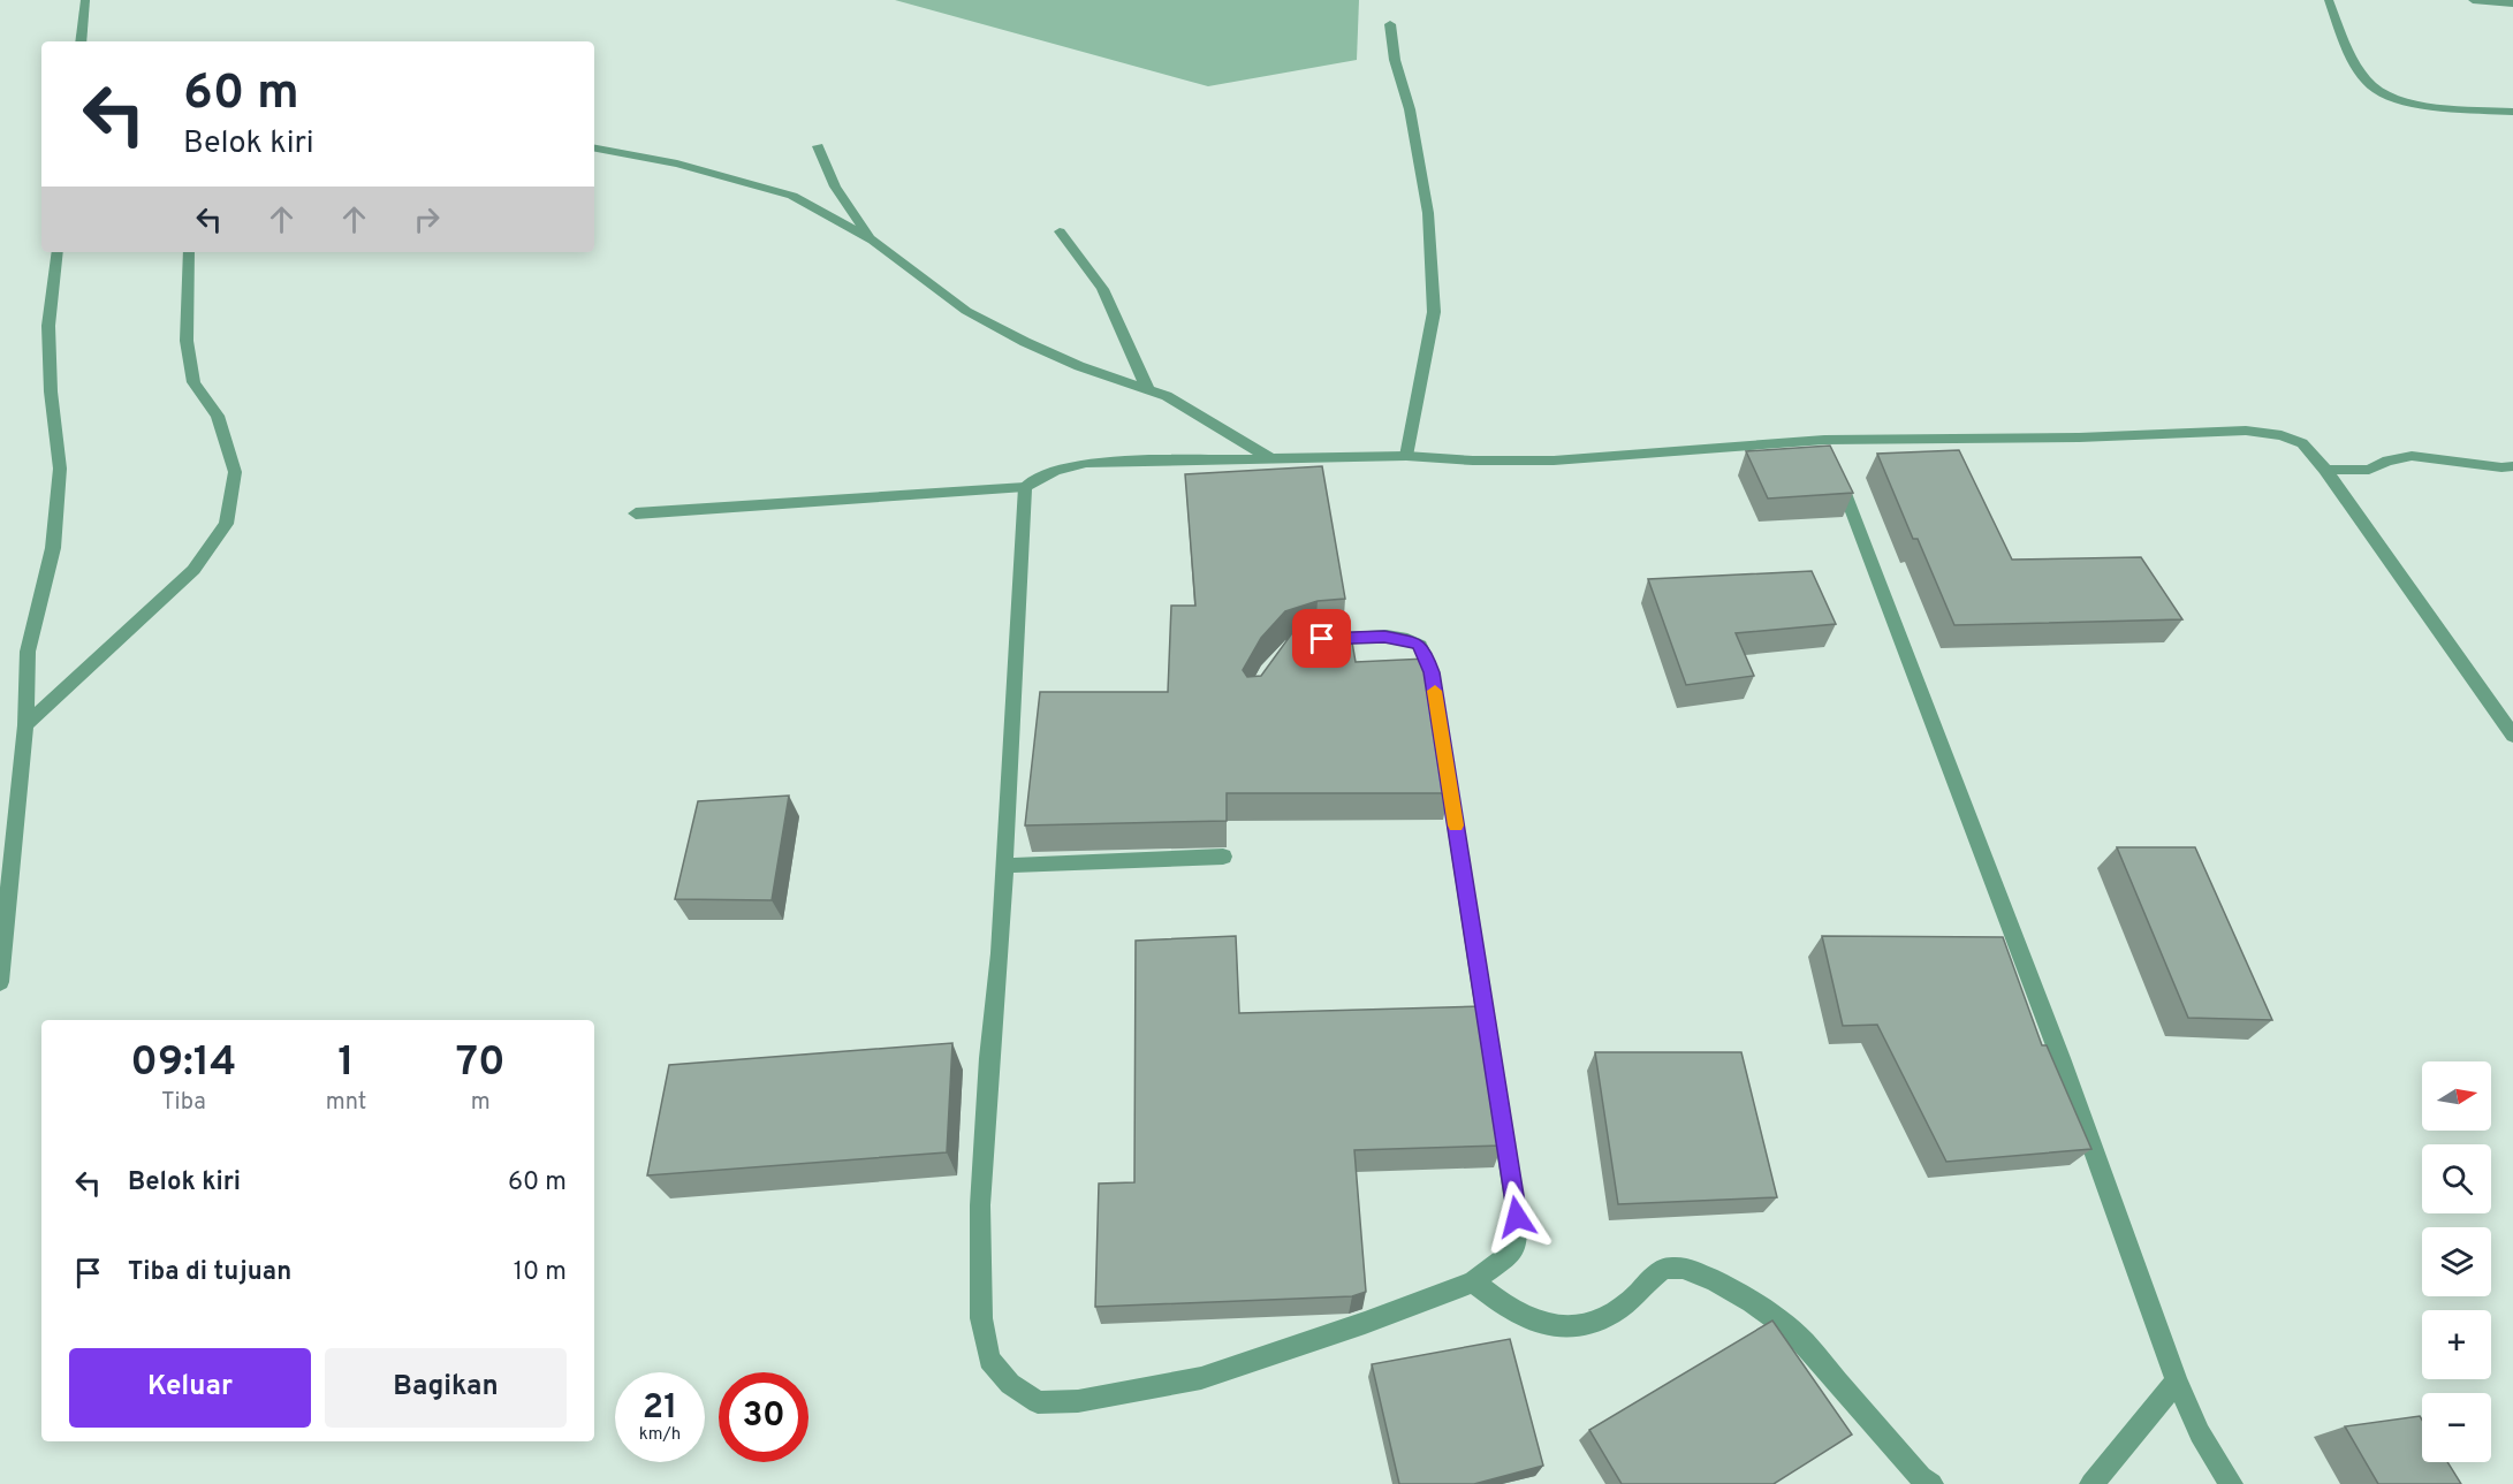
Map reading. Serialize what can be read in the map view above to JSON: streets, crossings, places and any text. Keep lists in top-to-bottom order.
{
  "north": "right",
  "page": {
    "turn": ["60 m", "Belok kiri"],
    "eta": [
      "09:14",
      "Tiba",
      "1",
      "mnt",
      "70",
      "m"
    ],
    "map_buttons": ["+", "−"],
    "list": [
      {
        "name": "Belok kiri",
        "value": "60 m"
      },
      {
        "name": "Tiba di tujuan",
        "value": "10 m"
      }
    ],
    "buttons": ["Keluar", "Bagikan"],
    "speed": "21 km/h",
    "limit": "30"
  }
}
